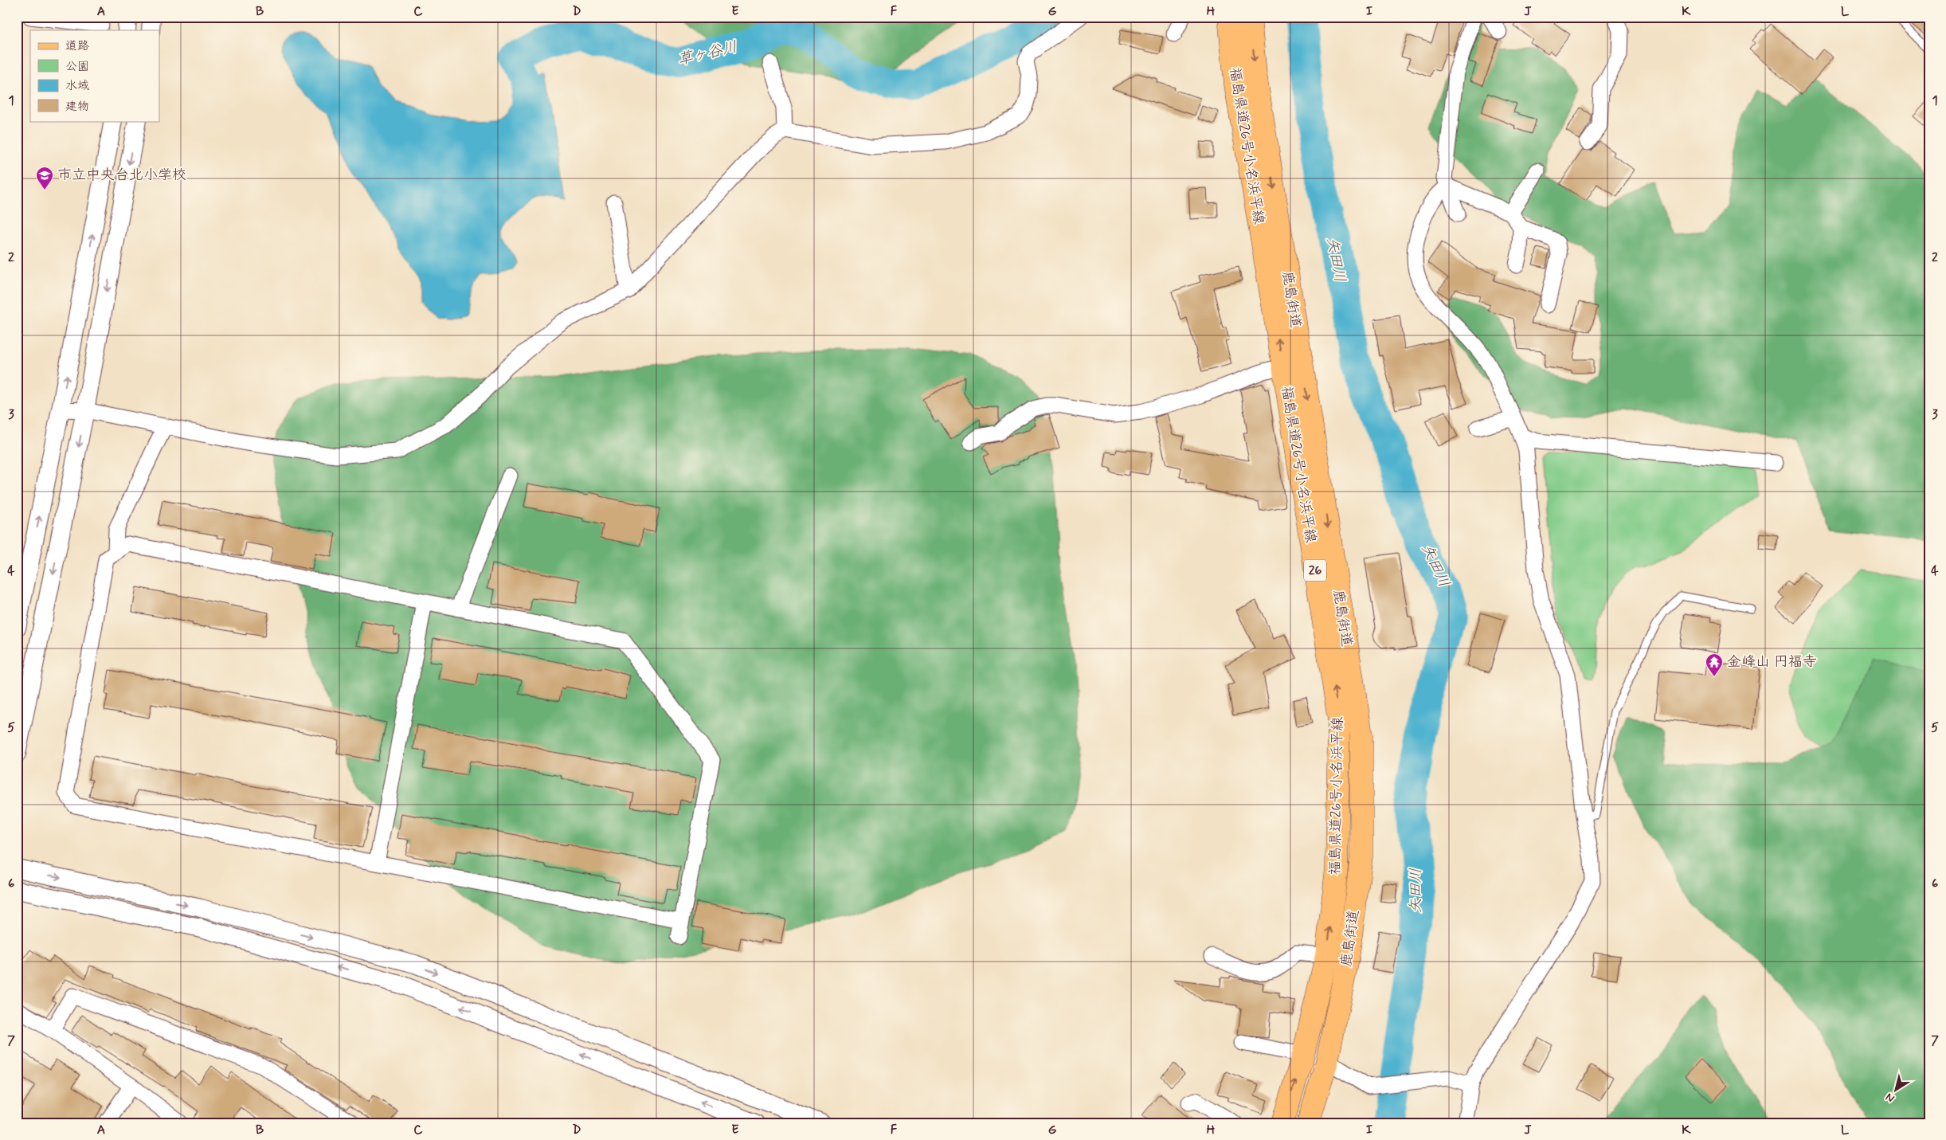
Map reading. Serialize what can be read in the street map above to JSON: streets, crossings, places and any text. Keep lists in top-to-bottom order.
{
  "streets": {
    "main road": ["福島県道26号小名浜平線", "鹿島街道", "26"]
  },
  "one_way": ["福島県道26号小名浜平線", "鹿島街道"],
  "water": ["草ヶ谷川", "矢田川"],
  "places": {
    "school or university": ["市立中央台北小学校"],
    "temple": ["金峰山 円福寺"]
  },
  "legend": [
    "道路",
    "公園",
    "水域",
    "建物"
  ],
  "north": "bottom left",
  "grid": {
    "columns": [
      "A",
      "B",
      "C",
      "D",
      "E",
      "F",
      "G",
      "H",
      "I",
      "J",
      "K",
      "L"
    ],
    "rows": [
      "1",
      "2",
      "3",
      "4",
      "5",
      "6",
      "7"
    ]
  }
}
